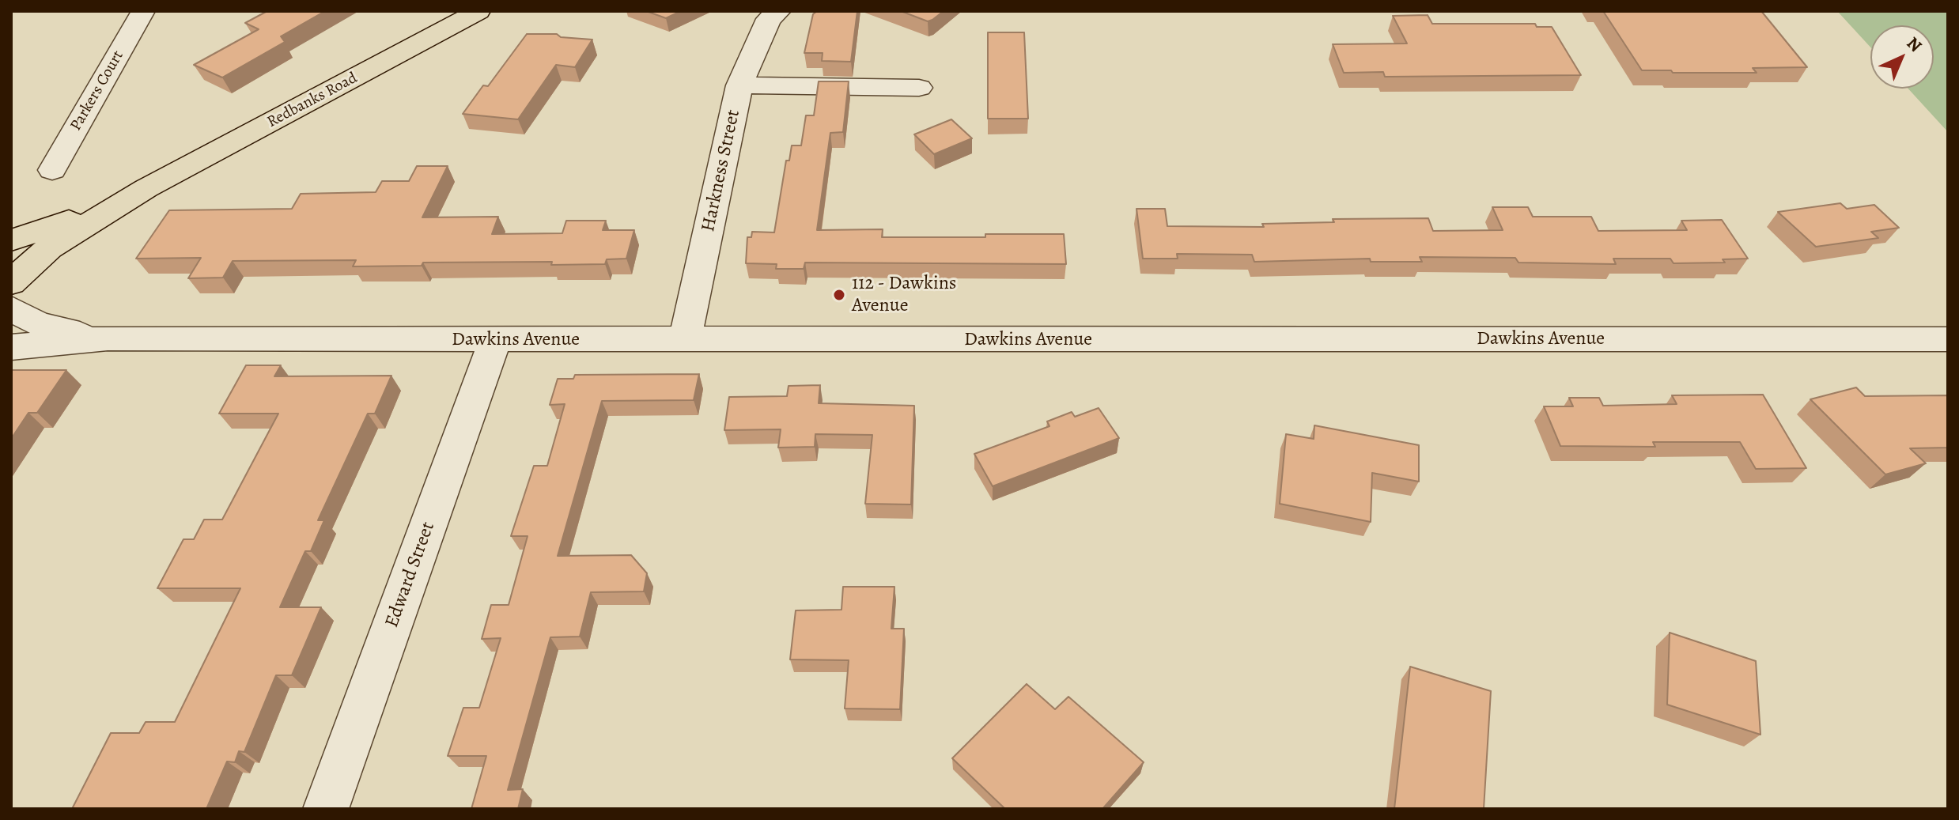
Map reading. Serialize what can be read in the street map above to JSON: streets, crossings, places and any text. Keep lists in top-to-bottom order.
{
  "streets": {
    "main road": ["Redbanks Road"],
    "street": [
      "Parkers Court",
      "Harkness Street",
      "Dawkins Avenue",
      "Edward Street"
    ]
  },
  "crossings": [
    ["Harkness Street", "Dawkins Avenue"],
    ["Dawkins Avenue", "Edward Street"]
  ],
  "places": ["112 - Dawkins Avenue"],
  "north": "top right"
}
